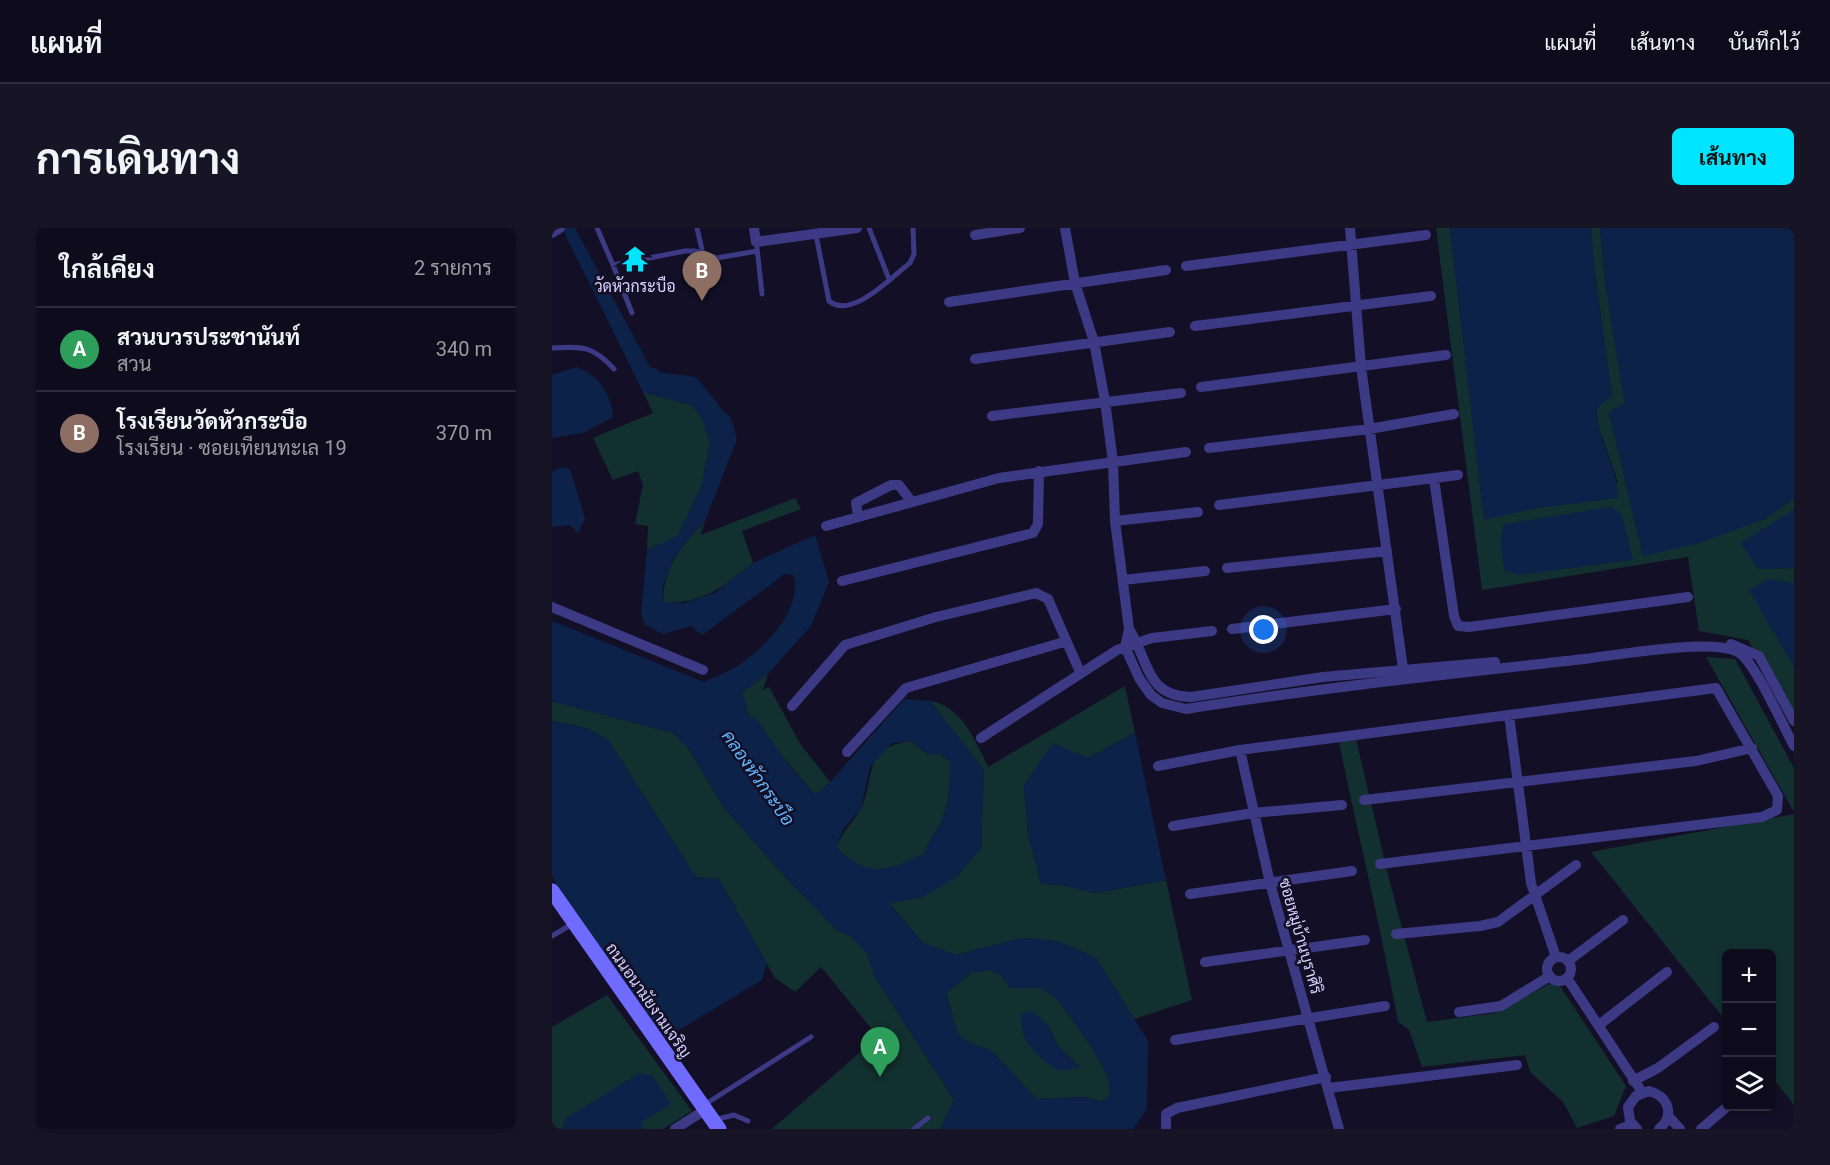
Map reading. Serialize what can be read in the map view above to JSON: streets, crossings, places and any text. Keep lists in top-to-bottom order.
{
  "streets": {
    "street": ["ซอยหมู่บ้านบุราศิริ", "ถนนอนามัยงามเจริญ"]
  },
  "water": ["คลองหัวกระบือ"],
  "places": {
    "temple": ["วัดหัวกระบือ"]
  },
  "page": {
    "header": "แผนที่",
    "nav": ["แผนที่", "เส้นทาง", "บันทึกไว้"],
    "buttons": "เส้นทาง",
    "title": "การเดินทาง",
    "heading": ["ใกล้เคียง", "2 รายการ"],
    "pins": ["B", "A"],
    "list": [
      {
        "mark": "A",
        "name": "สวนบวรประชานันท์",
        "note": "สวน",
        "value": "340 m"
      },
      {
        "mark": "B",
        "name": "โรงเรียนวัดหัวกระบือ",
        "note": "โรงเรียน · ซอยเทียนทะเล 19",
        "value": "370 m"
      }
    ],
    "map_buttons": ["+", "−"]
  }
}
